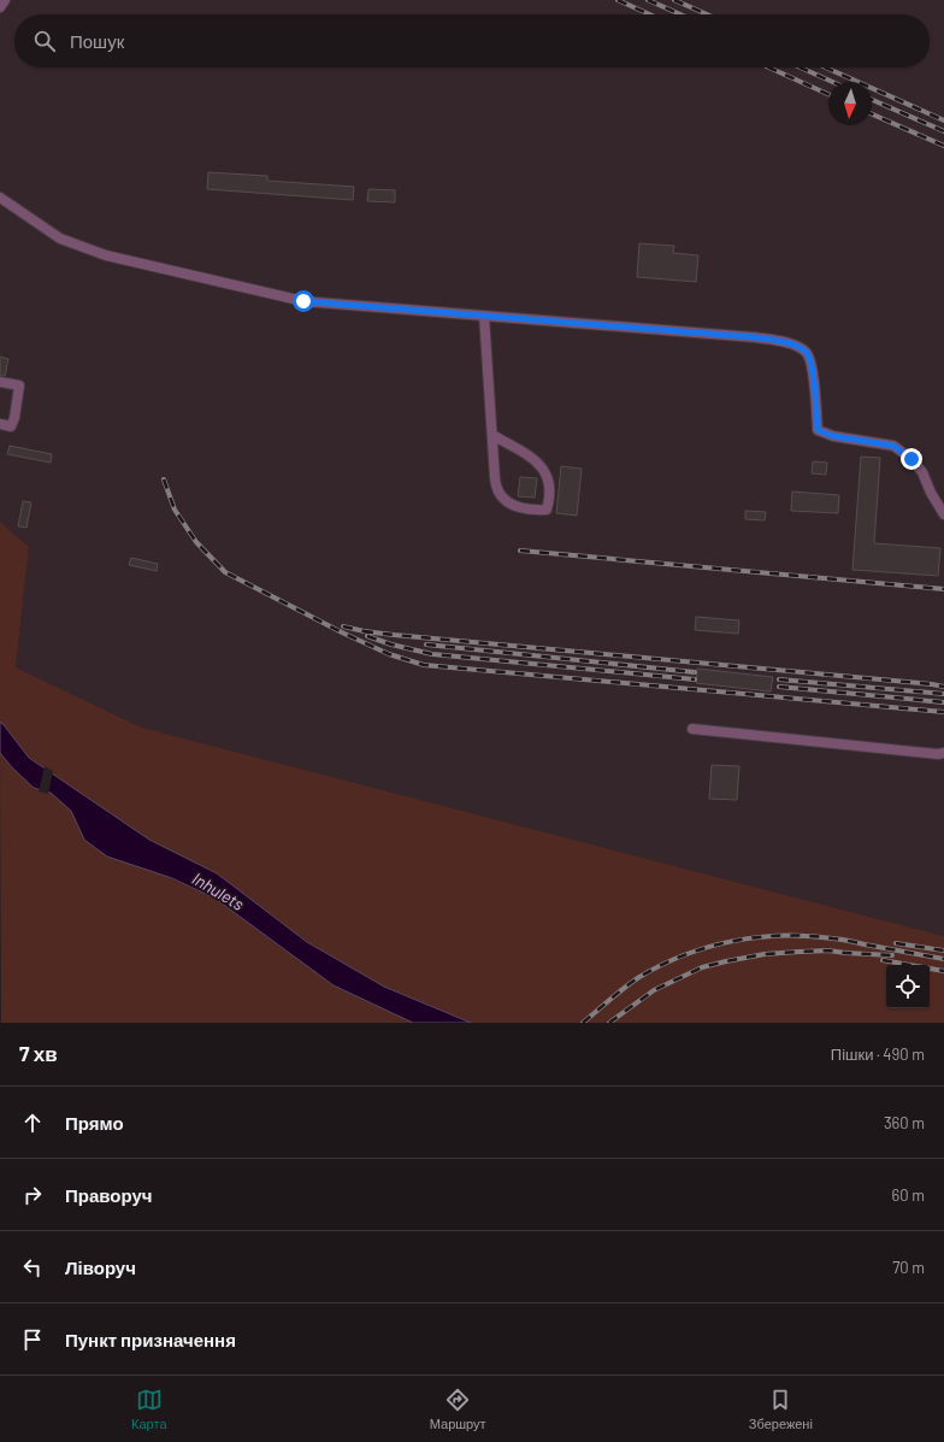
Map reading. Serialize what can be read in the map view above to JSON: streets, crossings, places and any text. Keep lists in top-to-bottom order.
{
  "water": ["Inhulets"],
  "north": "bottom",
  "page": {
    "search": "Пошук",
    "heading": ["7 хв", "Пішки · 490 m"],
    "list": [
      ["Прямо", "360 m"],
      ["Праворуч", "60 m"],
      ["Ліворуч", "70 m"],
      "Пункт призначення"
    ],
    "nav": ["Карта", "Маршрут", "Збережені"]
  }
}
